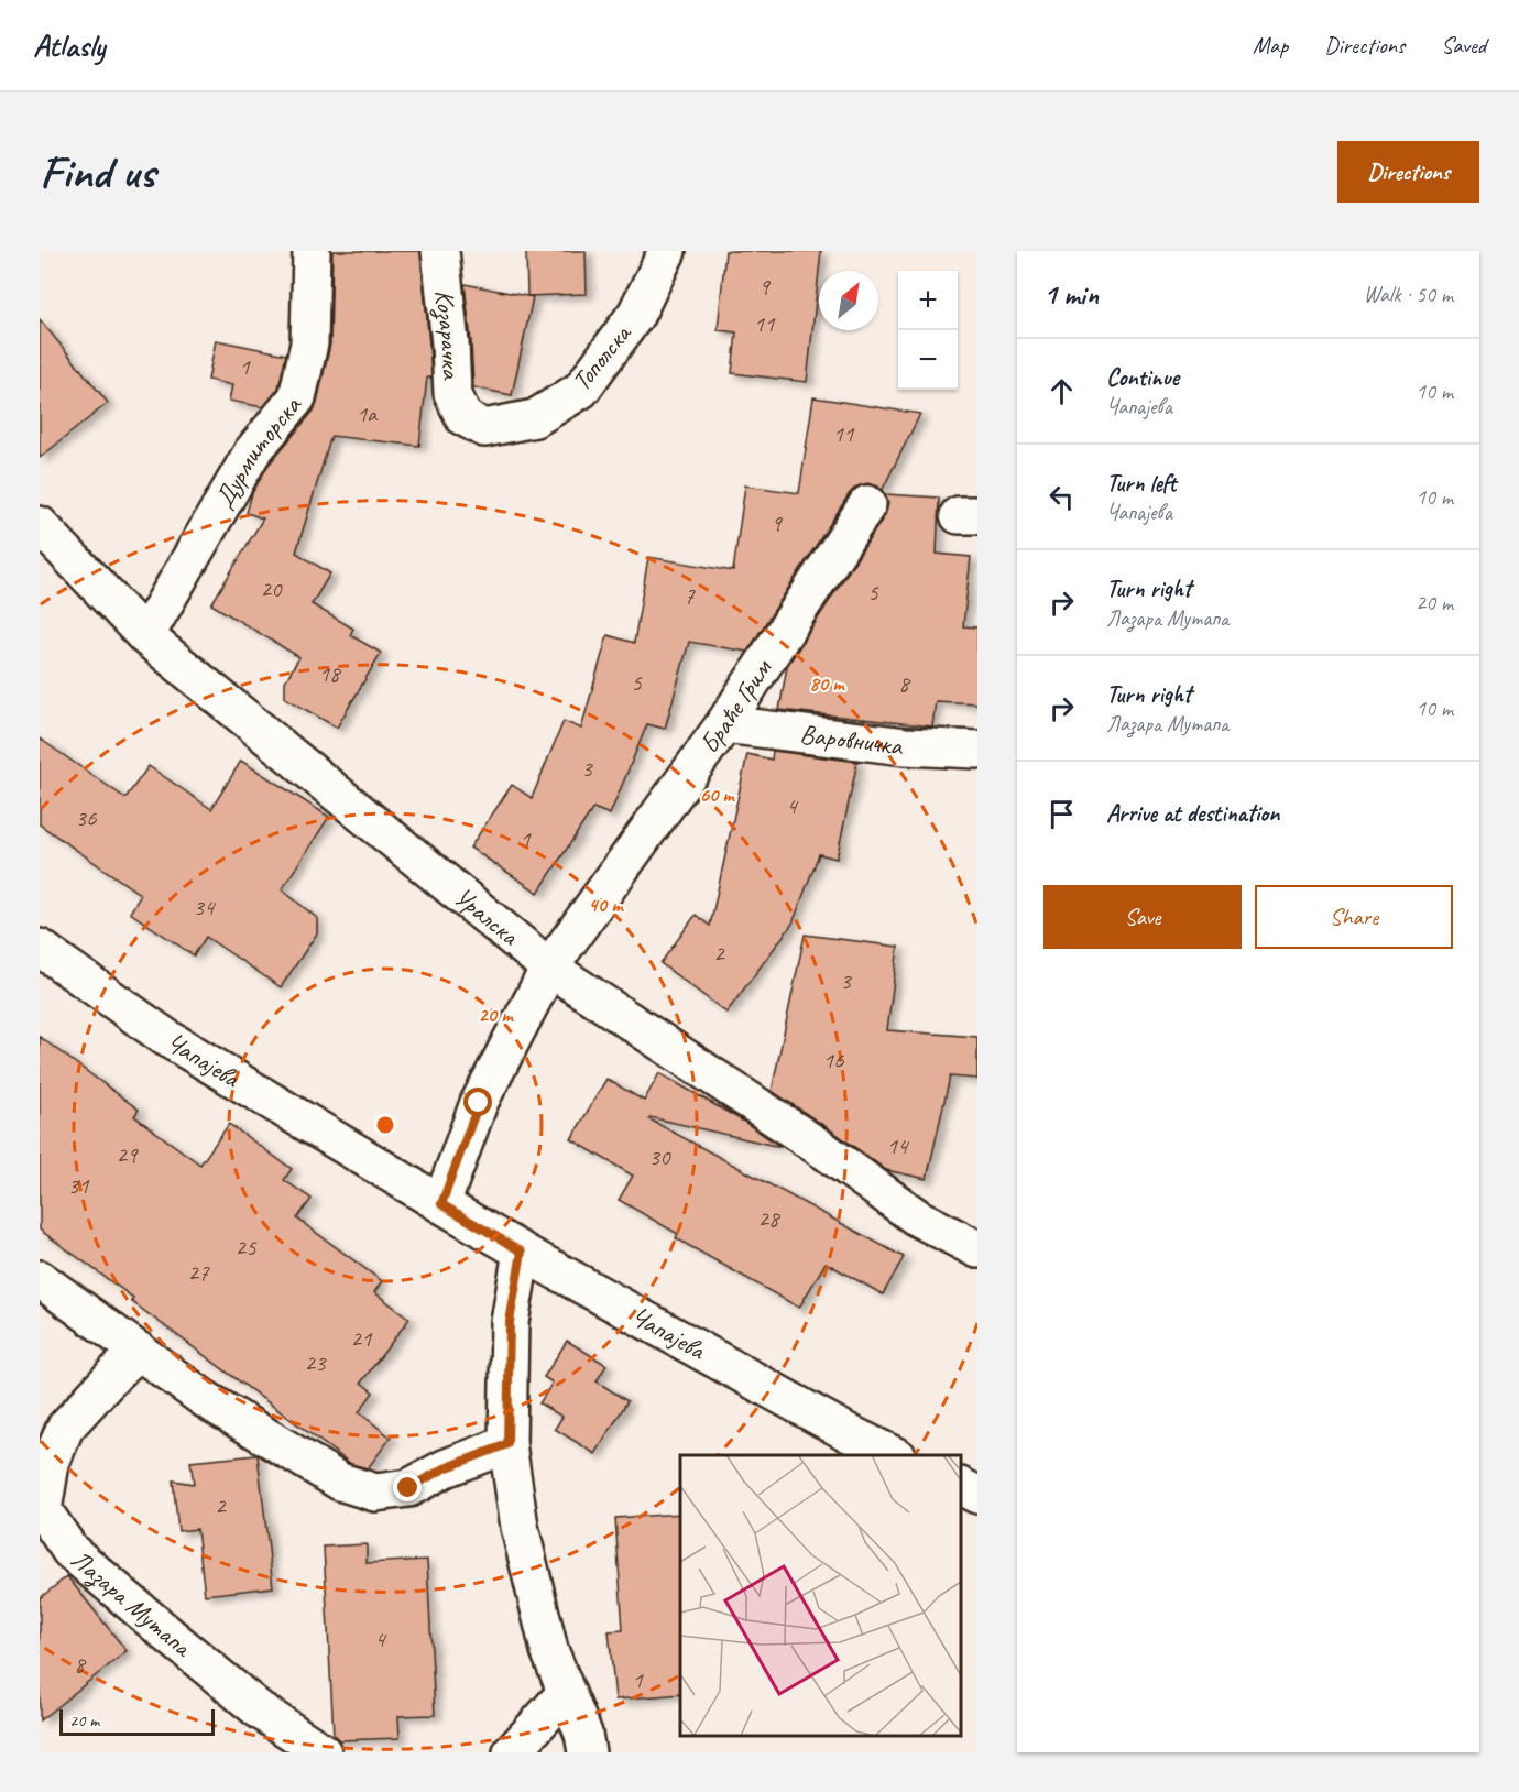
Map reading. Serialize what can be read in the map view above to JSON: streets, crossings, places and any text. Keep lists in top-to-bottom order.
{
  "streets": {
    "street": [
      "Козарачка",
      "Тополска",
      "Дурмиторска",
      "Браће Грим",
      "Варовничка",
      "Уралска",
      "Чапајева",
      "Лазара Мутапа"
    ]
  },
  "crossings": [
    ["Козарачка", "Тополска"],
    ["Дурмиторска", "Уралска"],
    ["Браће Грим", "Варовничка"],
    ["Браће Грим", "Уралска"]
  ],
  "house_numbers": [
    "9",
    "11",
    "1",
    "1a",
    "11",
    "9",
    "20",
    "5",
    "7",
    "18",
    "5",
    "8",
    "3",
    "4",
    "36",
    "1",
    "34",
    "2",
    "3",
    "16",
    "14",
    "29",
    "30",
    "31",
    "28",
    "25",
    "27",
    "21",
    "23",
    "2",
    "4",
    "8",
    "1"
  ],
  "scale_bar": "20 m",
  "north": "top right",
  "page": {
    "header": "Atlasly",
    "nav": ["Map", "Directions", "Saved"],
    "buttons": [
      "Directions",
      ["Save", "Share"]
    ],
    "title": "Find us",
    "heading": ["1 min", "Walk · 50 m"],
    "map_buttons": ["+", "−"],
    "list": [
      ["Continue", "Чапајева", "10 m"],
      ["Turn left", "Чапајева", "10 m"],
      ["Turn right", "Лазара Мутапа", "20 m"],
      ["Turn right", "Лазара Мутапа", "10 m"],
      "Arrive at destination"
    ],
    "scale": "20 m"
  },
  "rings": [
    "80 m",
    "60 m",
    "40 m",
    "20 m"
  ]
}
